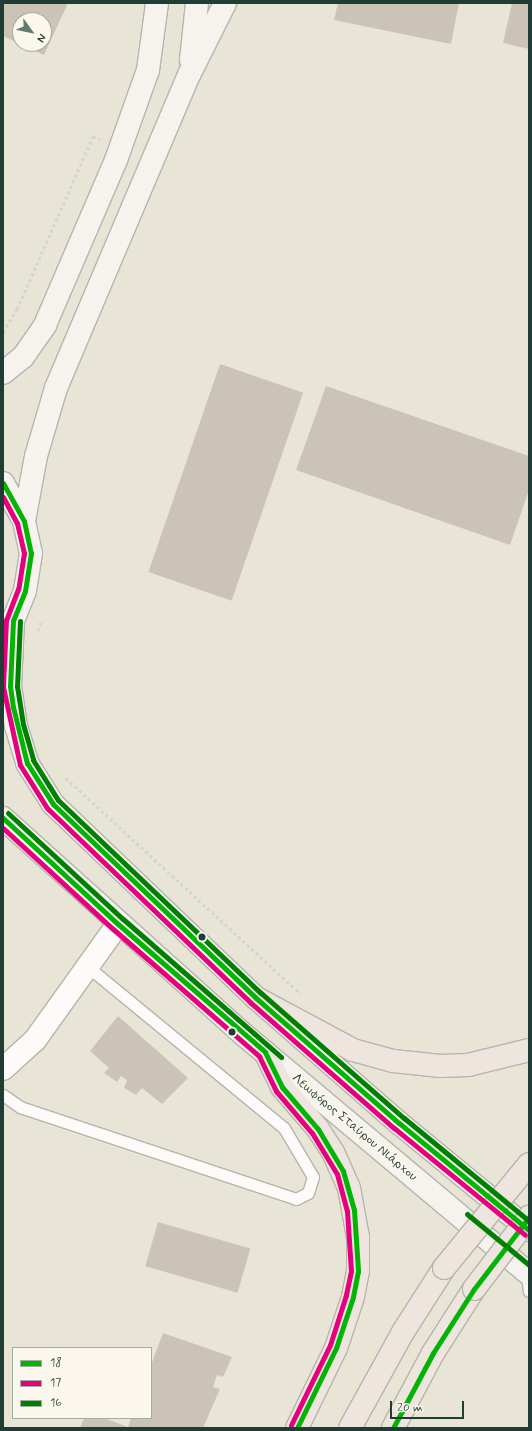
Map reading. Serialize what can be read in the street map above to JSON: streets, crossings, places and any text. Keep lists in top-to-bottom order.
{
  "streets": {
    "main road": ["Λεωφόρος Σταύρου Νιάρχου"]
  },
  "lines": ["transit line 18", "transit line 17", "transit line 16"],
  "legend": ["18", "17", "16"],
  "scale_bar": "20 m",
  "north": "bottom right"
}
